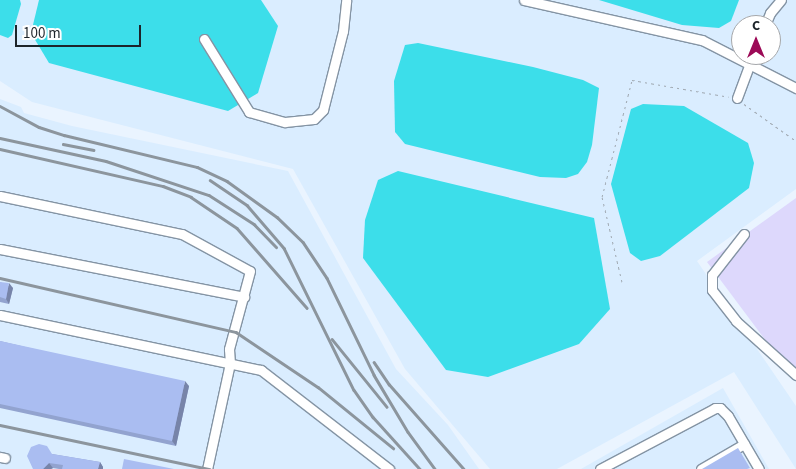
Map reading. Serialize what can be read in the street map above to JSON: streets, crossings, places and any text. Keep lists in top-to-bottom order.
{
  "scale_bar": "100 m",
  "north": "top"
}
